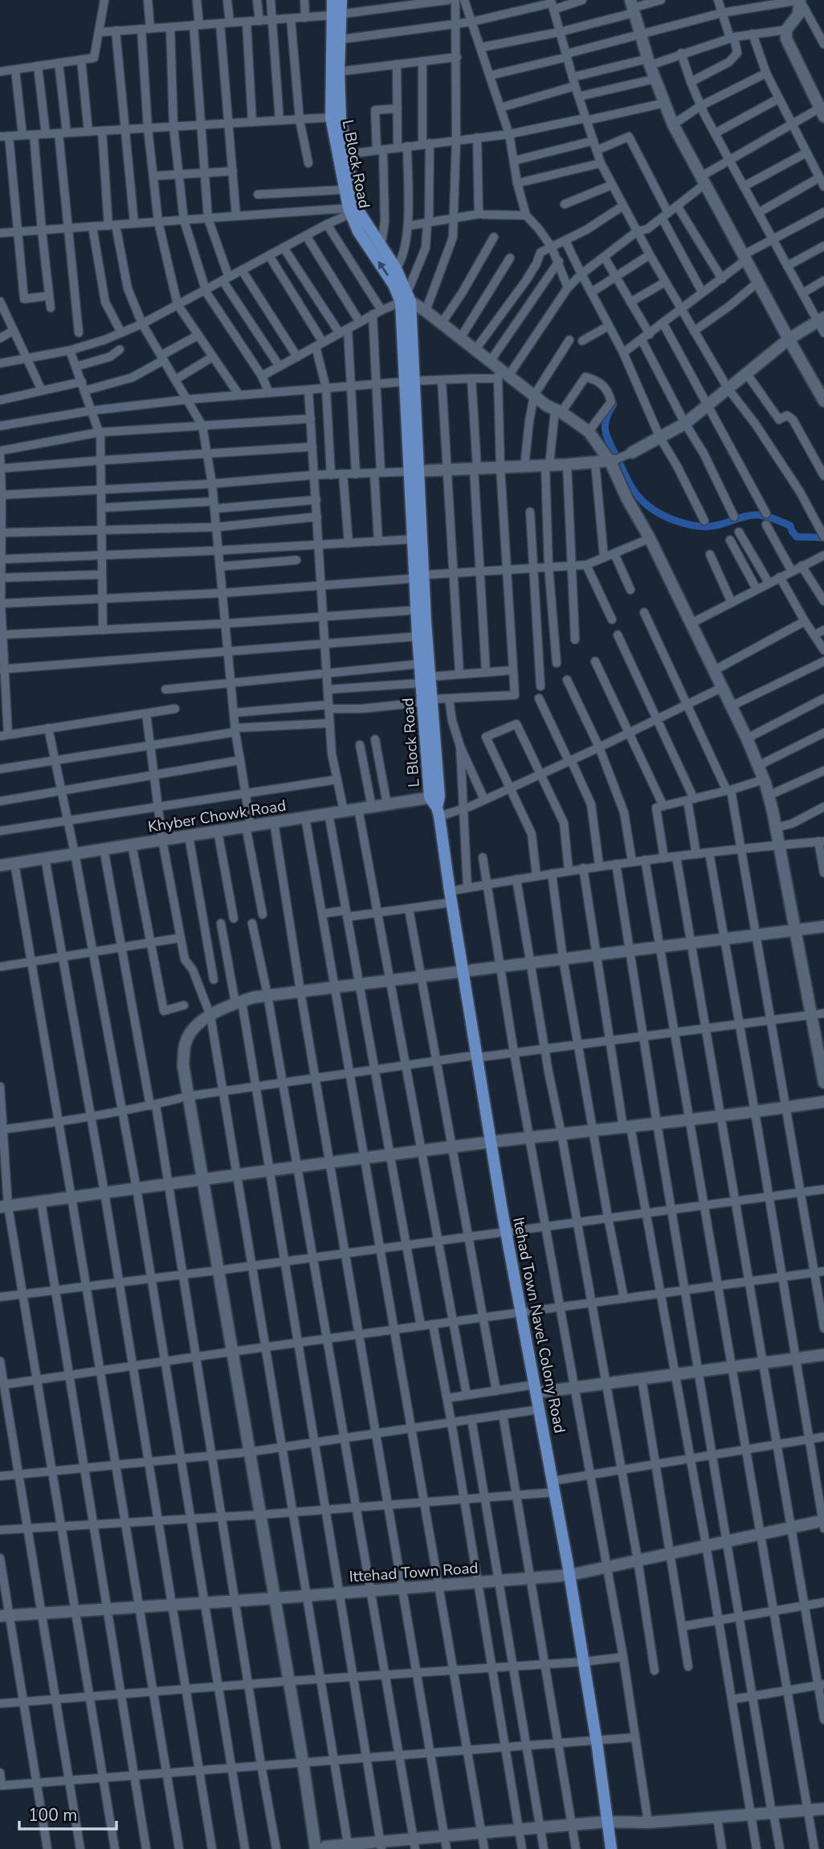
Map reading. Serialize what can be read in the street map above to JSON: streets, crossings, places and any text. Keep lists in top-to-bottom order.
{
  "streets": {
    "main road": ["L Block Road", "Itehad Town Navel Colony Road"],
    "street": ["Khyber Chowk Road", "Ittehad Town Road"]
  },
  "crossings": [
    ["L Block Road", "Khyber Chowk Road"],
    ["L Block Road", "Itehad Town Navel Colony Road"],
    ["Khyber Chowk Road", "Itehad Town Navel Colony Road"],
    ["Itehad Town Navel Colony Road", "Ittehad Town Road"]
  ],
  "scale_bar": "100 m"
}
